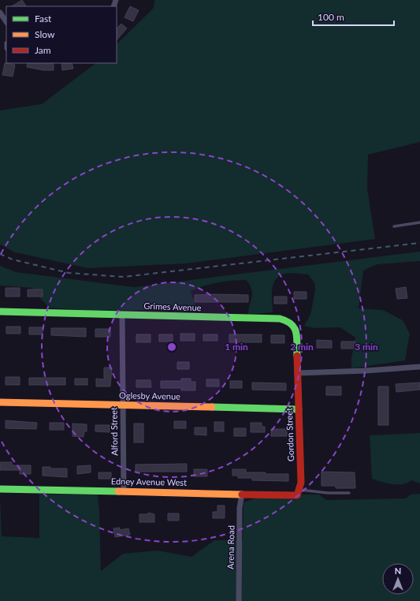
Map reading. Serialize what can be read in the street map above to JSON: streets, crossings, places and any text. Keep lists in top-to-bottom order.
{
  "streets": {
    "street": [
      "Grimes Avenue",
      "Oglesby Avenue",
      "Alford Street",
      "Gordon Street",
      "Edney Avenue West",
      "Arena Road"
    ]
  },
  "crossings": [
    ["Grimes Avenue", "Alford Street"],
    ["Grimes Avenue", "Gordon Street"],
    ["Oglesby Avenue", "Alford Street"],
    ["Oglesby Avenue", "Gordon Street"],
    ["Alford Street", "Edney Avenue West"],
    ["Gordon Street", "Edney Avenue West"],
    ["Edney Avenue West", "Arena Road"]
  ],
  "legend": ["Fast", "Slow", "Jam"],
  "scale_bar": "100 m",
  "north": "top",
  "rings": ["1 min", "2 min", "3 min"]
}
